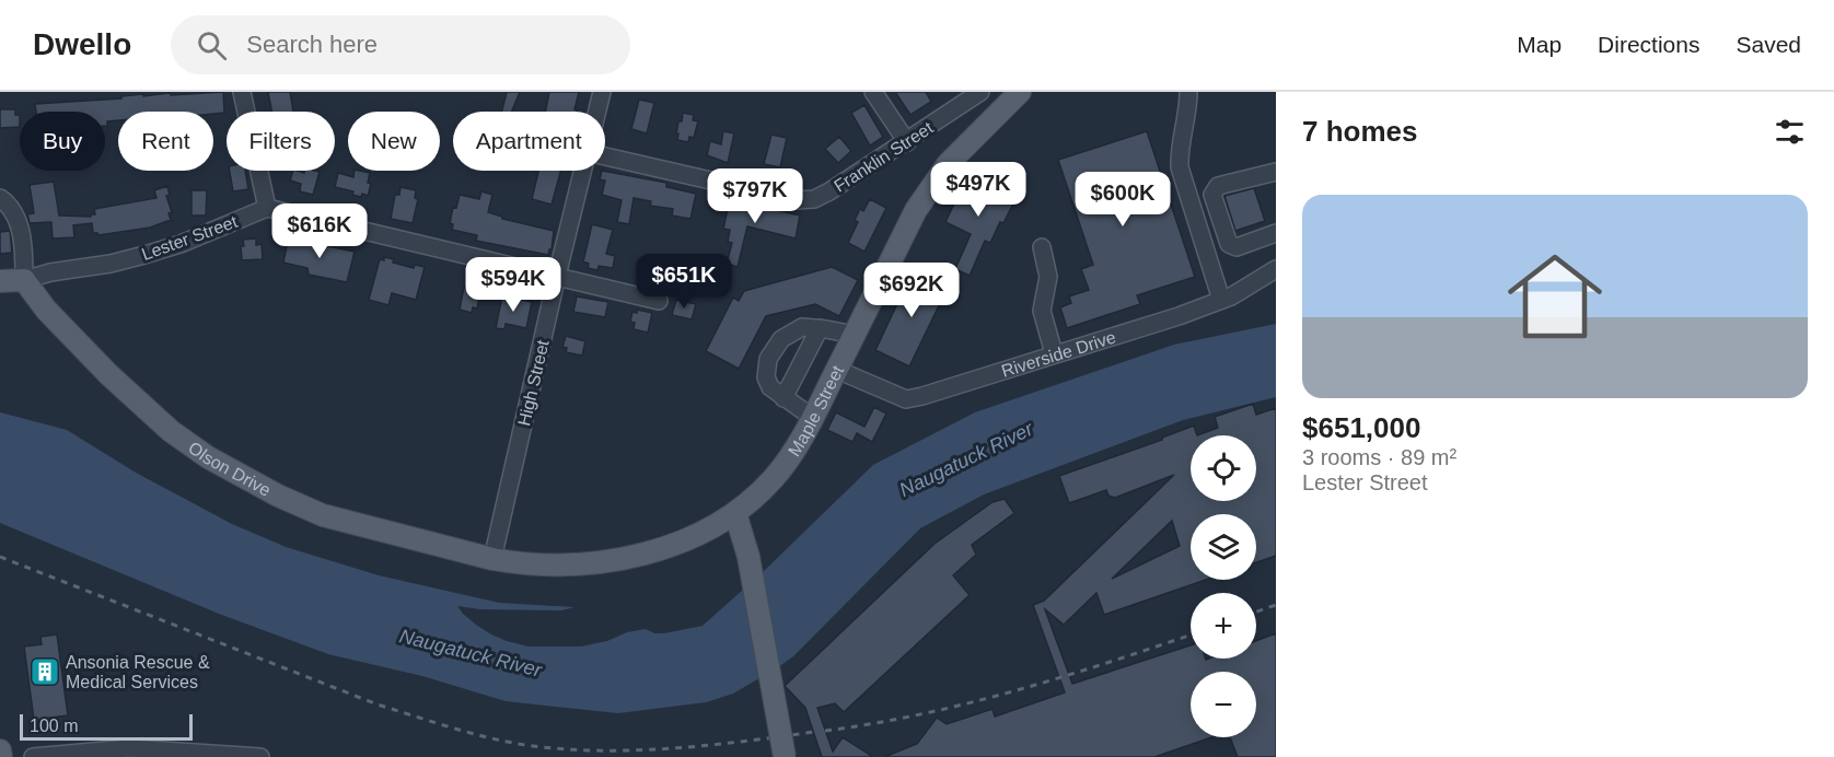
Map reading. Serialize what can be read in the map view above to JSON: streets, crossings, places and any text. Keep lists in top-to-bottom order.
{
  "streets": {
    "main road": ["Maple Street", "Olson Drive"],
    "street": [
      "Franklin Street",
      "Lester Street",
      "Riverside Drive",
      "High Street"
    ]
  },
  "crossings": [
    ["Lester Street", "Olson Drive"],
    ["Riverside Drive", "Maple Street"],
    ["High Street", "Olson Drive"]
  ],
  "water": ["Naugatuck River"],
  "places": {
    "building": ["Ansonia Rescue & Medical Services"]
  },
  "scale_bar": "100 m",
  "page": {
    "header": "Dwello",
    "search": "Search here",
    "nav": ["Map", "Directions", "Saved"],
    "heading": "7 homes",
    "chip": [
      "Buy",
      "Rent",
      "Filters",
      "New",
      "Apartment"
    ],
    "price": [
      "$497K",
      "$797K",
      "$600K",
      "$616K",
      "$651K",
      "$594K",
      "$692K"
    ],
    "list": [
      {
        "name": "$651,000",
        "note": "3 rooms · 89 m² · Lester Street"
      }
    ],
    "map_buttons": ["+", "−"],
    "scale": "100 m"
  }
}
